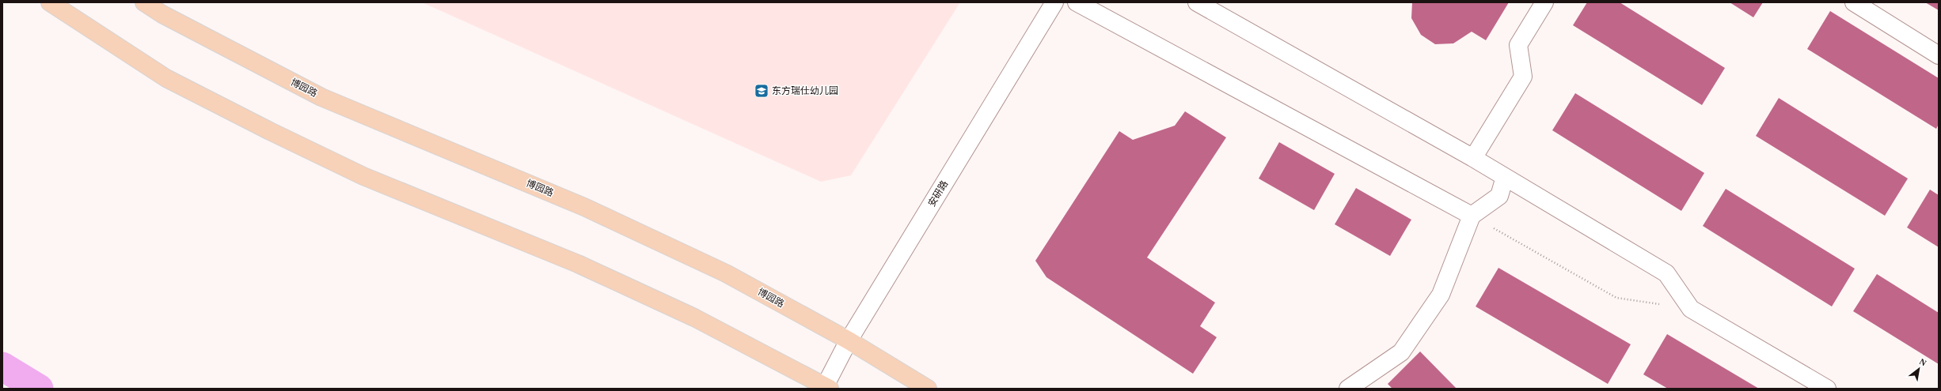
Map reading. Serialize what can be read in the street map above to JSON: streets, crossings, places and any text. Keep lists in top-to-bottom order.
{
  "streets": {
    "main road": ["博园路"],
    "street": ["安研路"]
  },
  "crossings": [
    ["博园路", "安研路"]
  ],
  "places": {
    "school or university": ["东方瑞仕幼儿园"]
  },
  "north": "top right"
}
